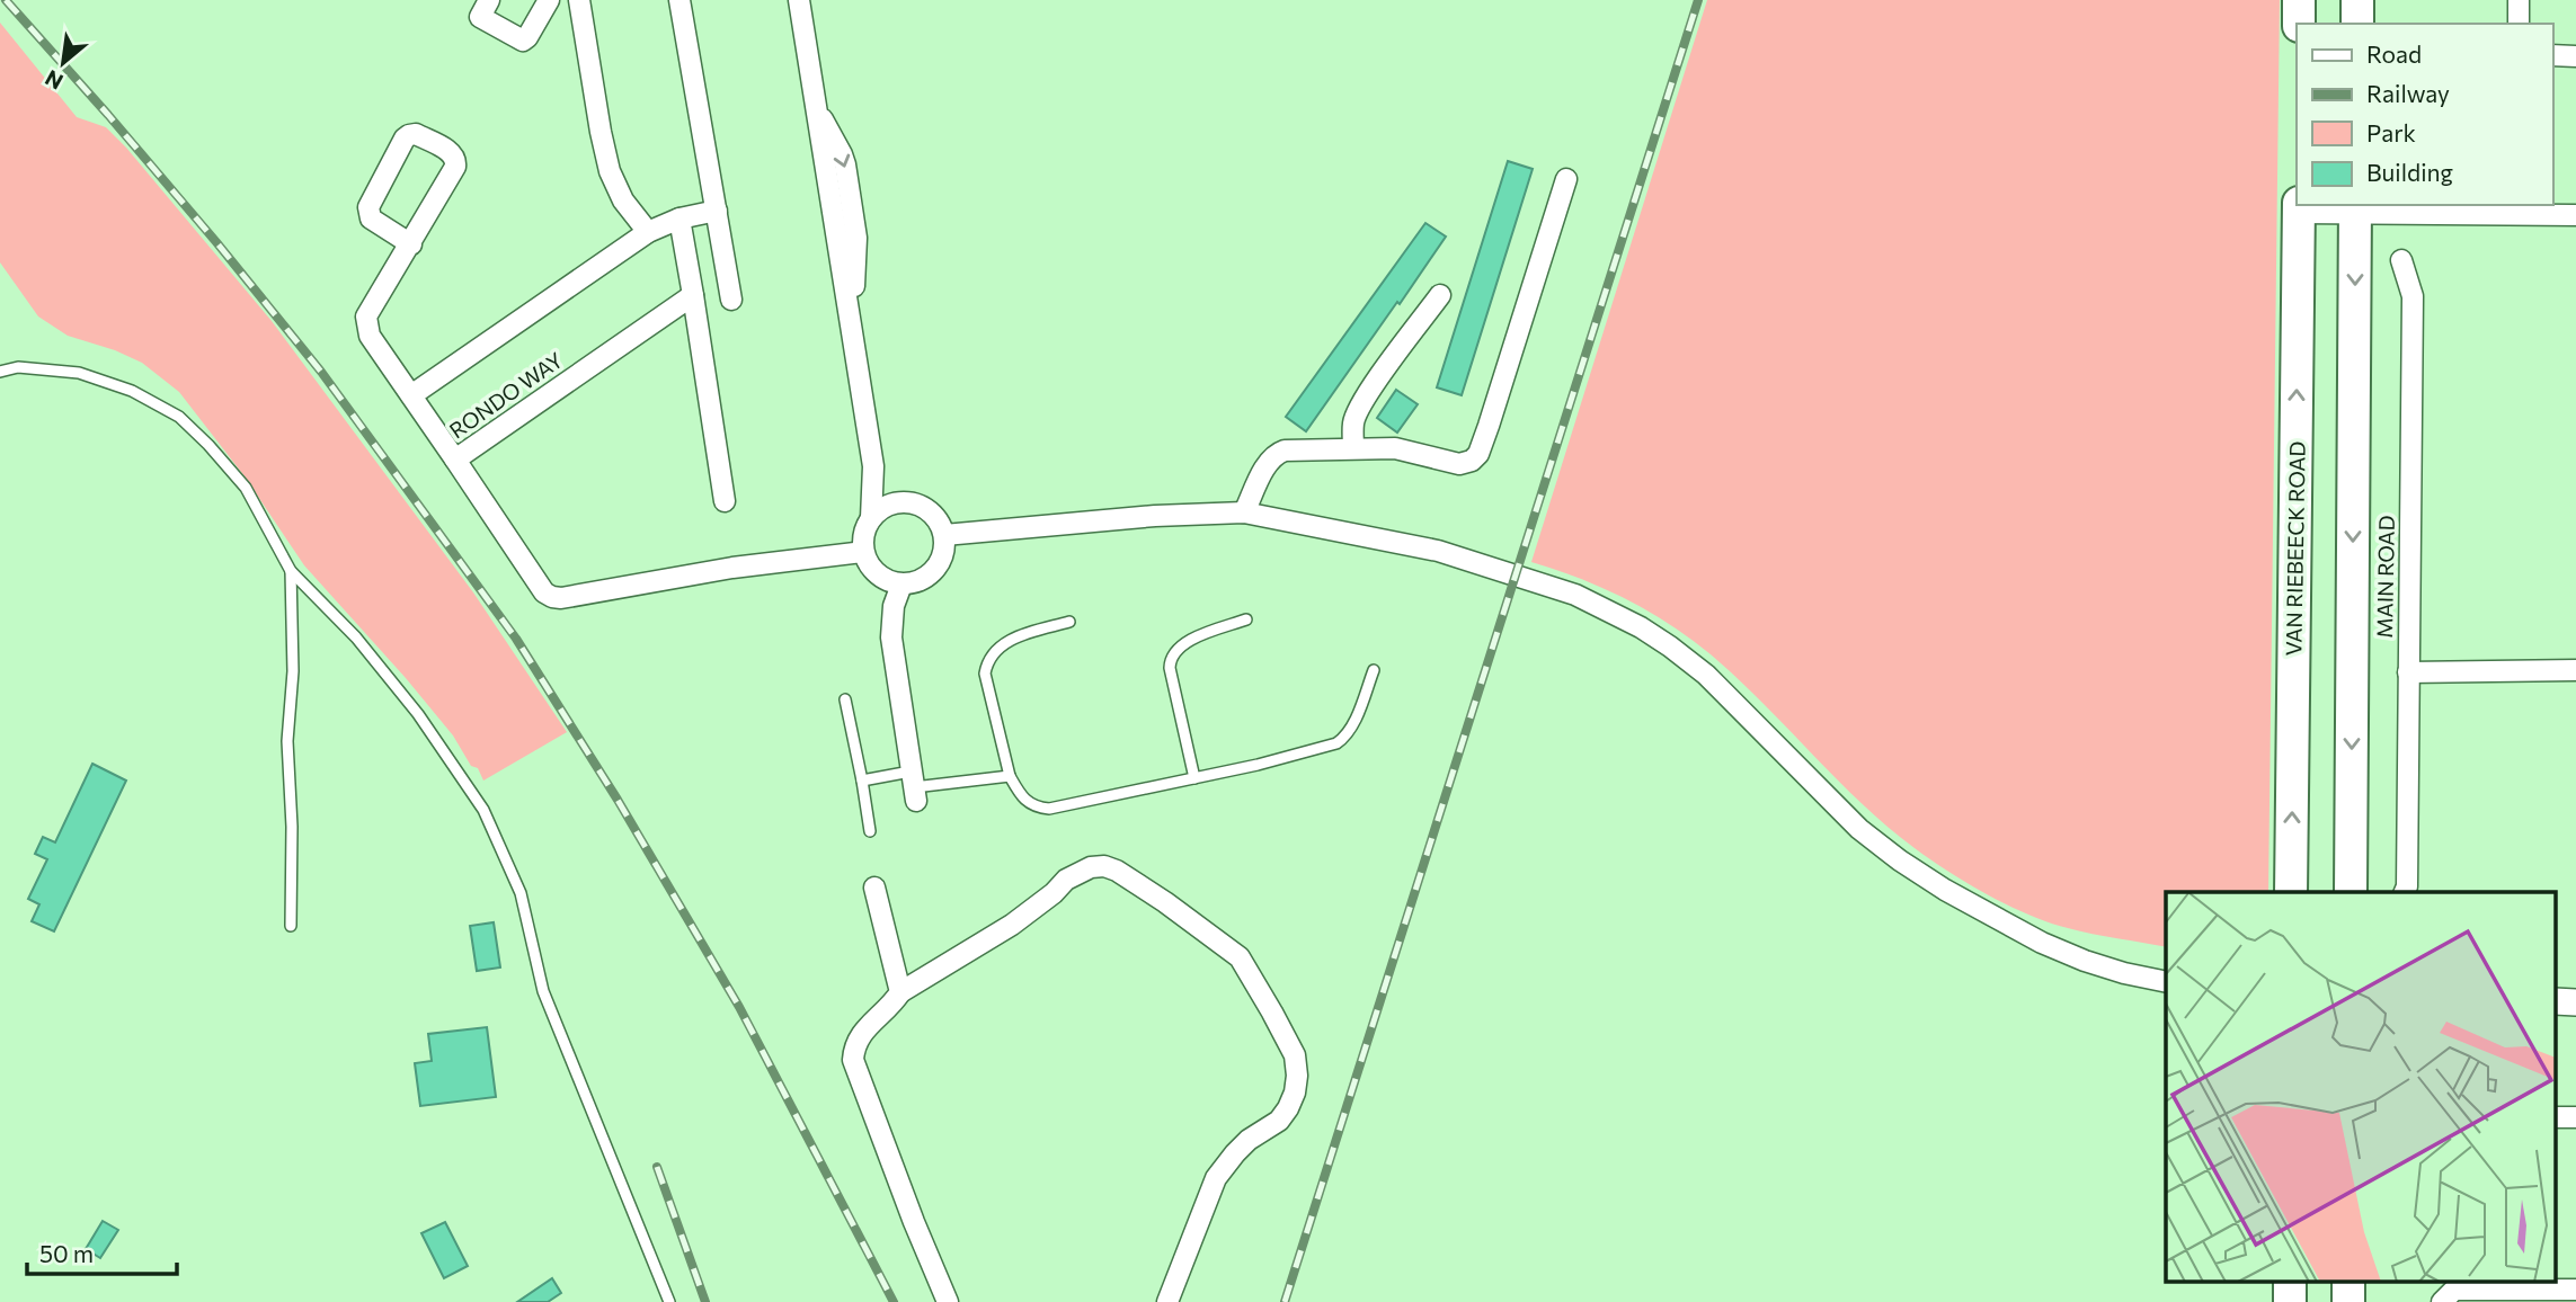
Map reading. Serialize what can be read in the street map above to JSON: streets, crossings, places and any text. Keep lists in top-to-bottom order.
{
  "streets": {
    "main road": ["VAN RIEBEECK ROAD"],
    "street": ["RONDO WAY", "MAIN ROAD"]
  },
  "legend": [
    "Road",
    "Railway",
    "Park",
    "Building"
  ],
  "scale_bar": "50 m",
  "north": "bottom left"
}
